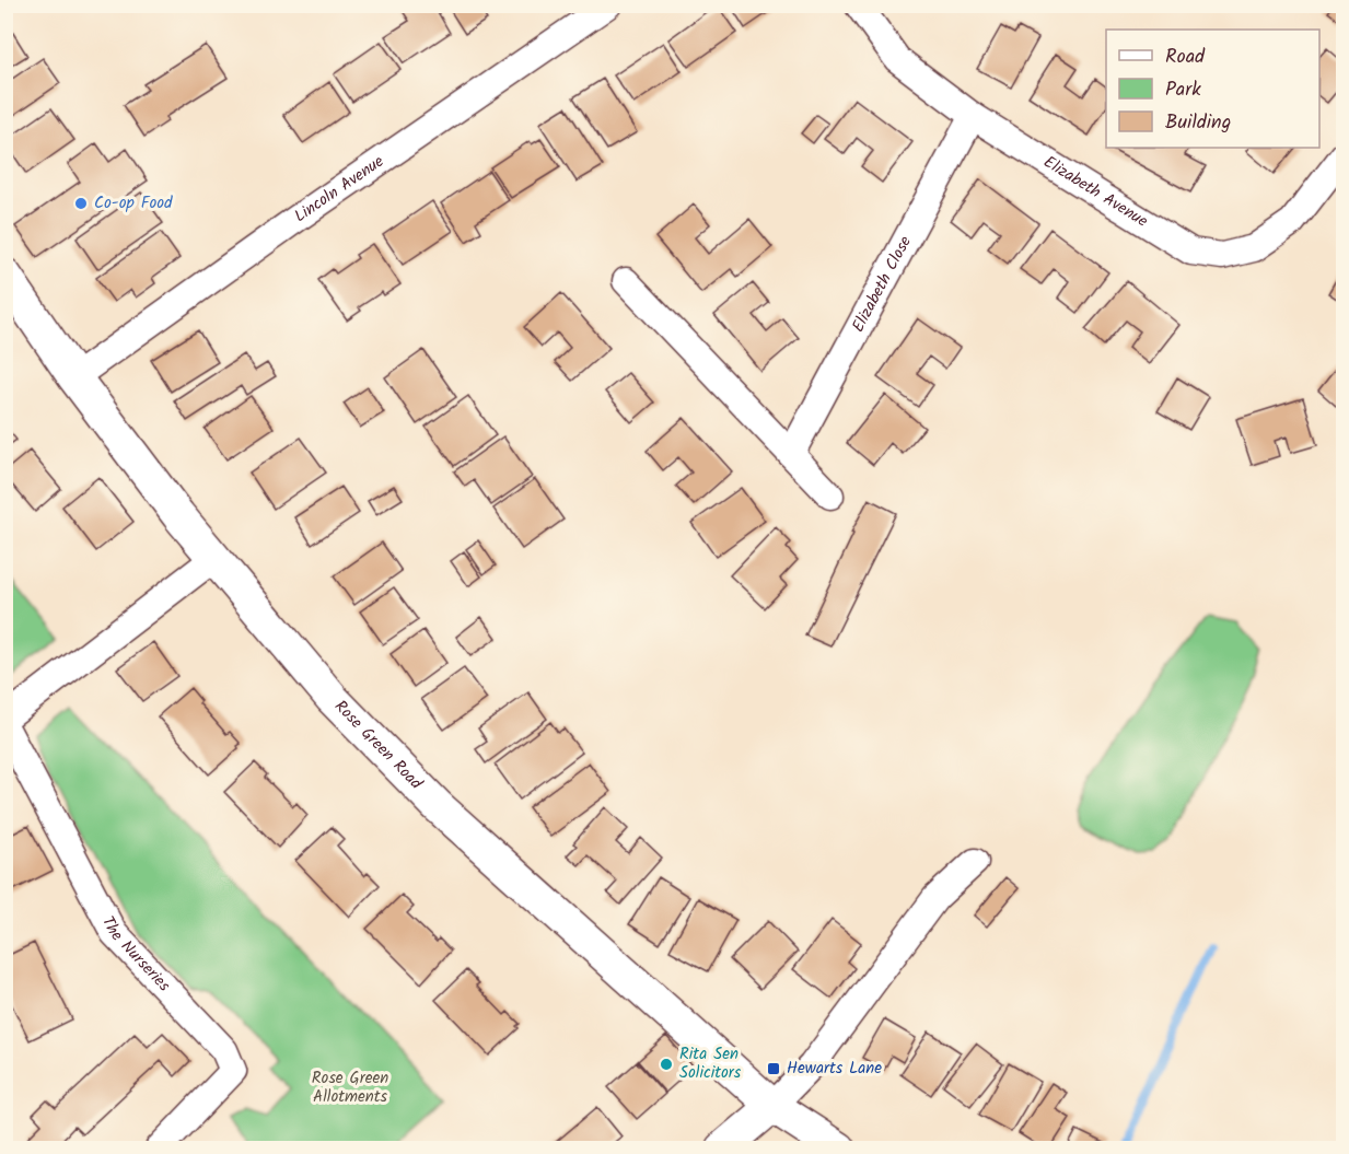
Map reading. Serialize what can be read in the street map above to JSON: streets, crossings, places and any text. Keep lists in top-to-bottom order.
{
  "streets": {
    "street": [
      "Lincoln Avenue",
      "Elizabeth Avenue",
      "Elizabeth Close",
      "Rose Green Road",
      "The Nurseries"
    ]
  },
  "crossings": [
    ["Lincoln Avenue", "Rose Green Road"],
    ["Elizabeth Avenue", "Elizabeth Close"]
  ],
  "parks": ["Rose Green Allotments"],
  "places": {
    "other": ["Co-op Food", "Rita Sen Solicitors"],
    "transit": ["Hewarts Lane"]
  },
  "legend": ["Road", "Park", "Building"]
}
